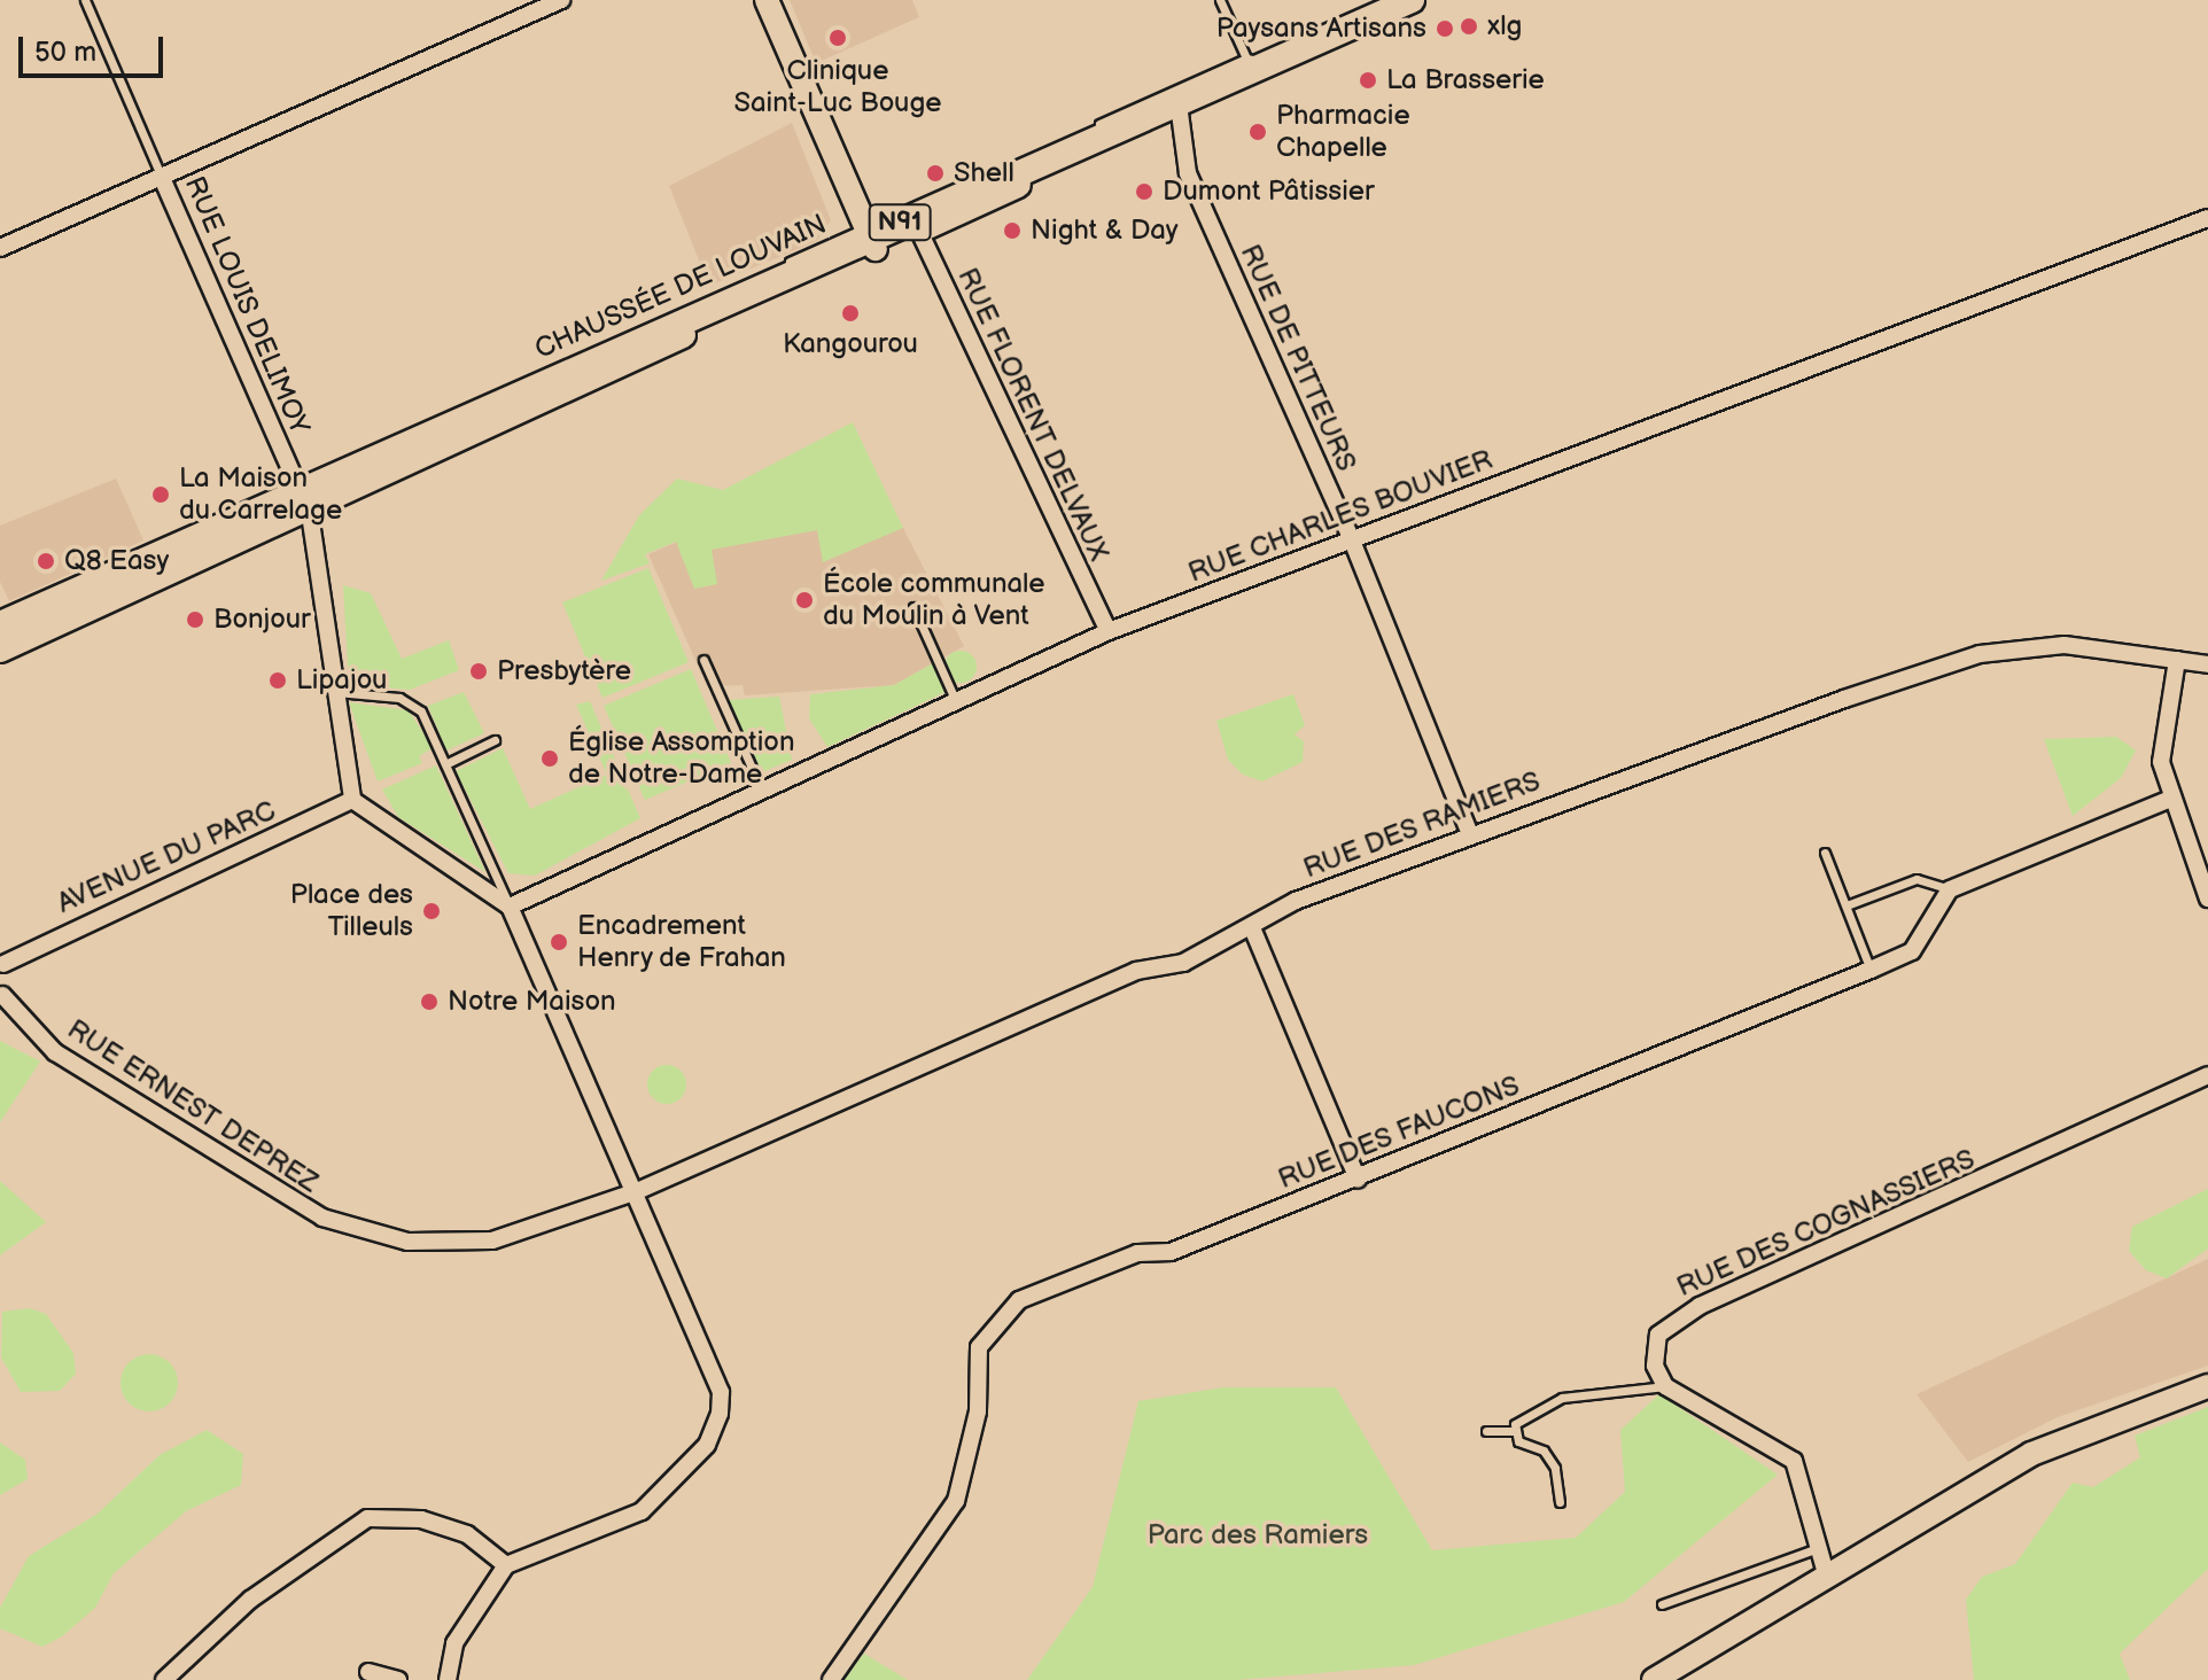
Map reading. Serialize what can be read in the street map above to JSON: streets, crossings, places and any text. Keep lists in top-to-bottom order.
{
  "streets": {
    "main road": ["N91", "CHAUSSÉE DE LOUVAIN"],
    "street": [
      "RUE LOUIS DELIMOY",
      "RUE DE PITTEURS",
      "RUE FLORENT DELVAUX",
      "RUE CHARLES BOUVIER",
      "RUE DES RAMIERS",
      "AVENUE DU PARC",
      "RUE ERNEST DEPREZ",
      "RUE DES FAUCONS",
      "RUE DES COGNASSIERS"
    ]
  },
  "crossings": [
    ["CHAUSSÉE DE LOUVAIN", "RUE LOUIS DELIMOY"],
    ["CHAUSSÉE DE LOUVAIN", "RUE DE PITTEURS"],
    ["CHAUSSÉE DE LOUVAIN", "RUE FLORENT DELVAUX"],
    ["RUE DE PITTEURS", "RUE CHARLES BOUVIER"],
    ["RUE DE PITTEURS", "RUE DES RAMIERS"],
    ["RUE FLORENT DELVAUX", "RUE CHARLES BOUVIER"],
    ["RUE DES RAMIERS", "RUE ERNEST DEPREZ"],
    ["AVENUE DU PARC", "RUE ERNEST DEPREZ"]
  ],
  "parks": ["Parc des Ramiers"],
  "places": [
    "xlg",
    "Paysans Artisans",
    "Clinique Saint-Luc Bouge",
    "La Brasserie",
    "Pharmacie Chapelle",
    "Shell",
    "Dumont Pâtissier",
    "Night & Day",
    "Kangourou",
    "La Maison du Carrelage",
    "Q8 Easy",
    "École communale du Moulin à Vent",
    "Bonjour",
    "Presbytère",
    "Lipajou",
    "Église Assomption de Notre-Dame",
    "Place des Tilleuls",
    "Encadrement Henry de Frahan",
    "Notre Maison"
  ],
  "scale_bar": "50 m"
}
